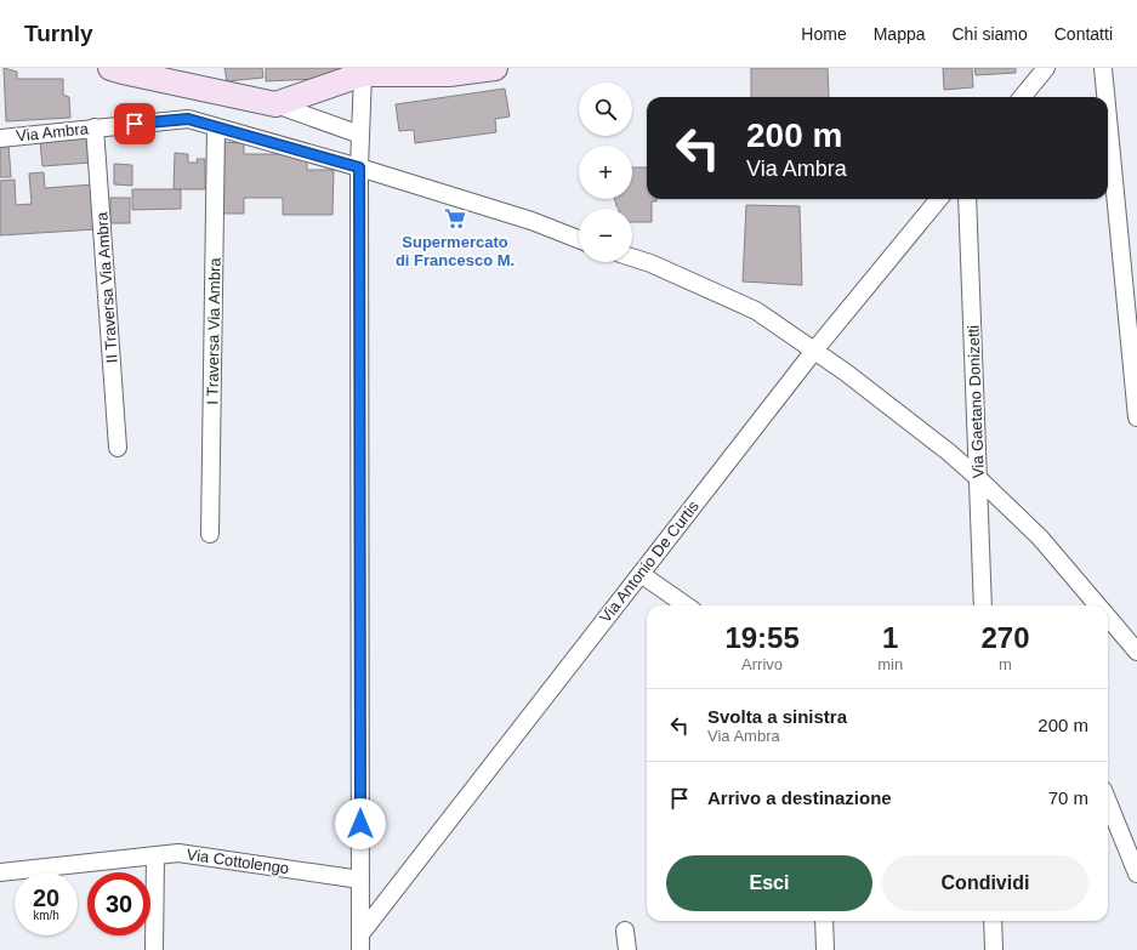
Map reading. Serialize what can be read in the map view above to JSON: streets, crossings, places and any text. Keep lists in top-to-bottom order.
{
  "streets": {
    "street": [
      "Via Ambra",
      "II Traversa Via Ambra",
      "I Traversa Via Ambra",
      "Via Gaetano Donizetti",
      "Via Antonio De Curtis",
      "Via Cottolengo"
    ]
  },
  "crossings": [
    ["Via Ambra", "II Traversa Via Ambra"],
    ["Via Ambra", "I Traversa Via Ambra"]
  ],
  "places": {
    "supermarket": ["Supermercato di Francesco M."]
  },
  "page": {
    "header": "Turnly",
    "nav": [
      "Home",
      "Mappa",
      "Chi siamo",
      "Contatti"
    ],
    "map_buttons": ["+", "−"],
    "turn": ["200 m", "Via Ambra"],
    "eta": [
      "19:55",
      "Arrivo",
      "1",
      "min",
      "270",
      "m"
    ],
    "list": [
      {
        "name": "Svolta a sinistra",
        "note": "Via Ambra",
        "value": "200 m"
      },
      {
        "name": "Arrivo a destinazione",
        "value": "70 m"
      }
    ],
    "buttons": ["Esci", "Condividi"],
    "speed": "20 km/h",
    "limit": "30"
  }
}
